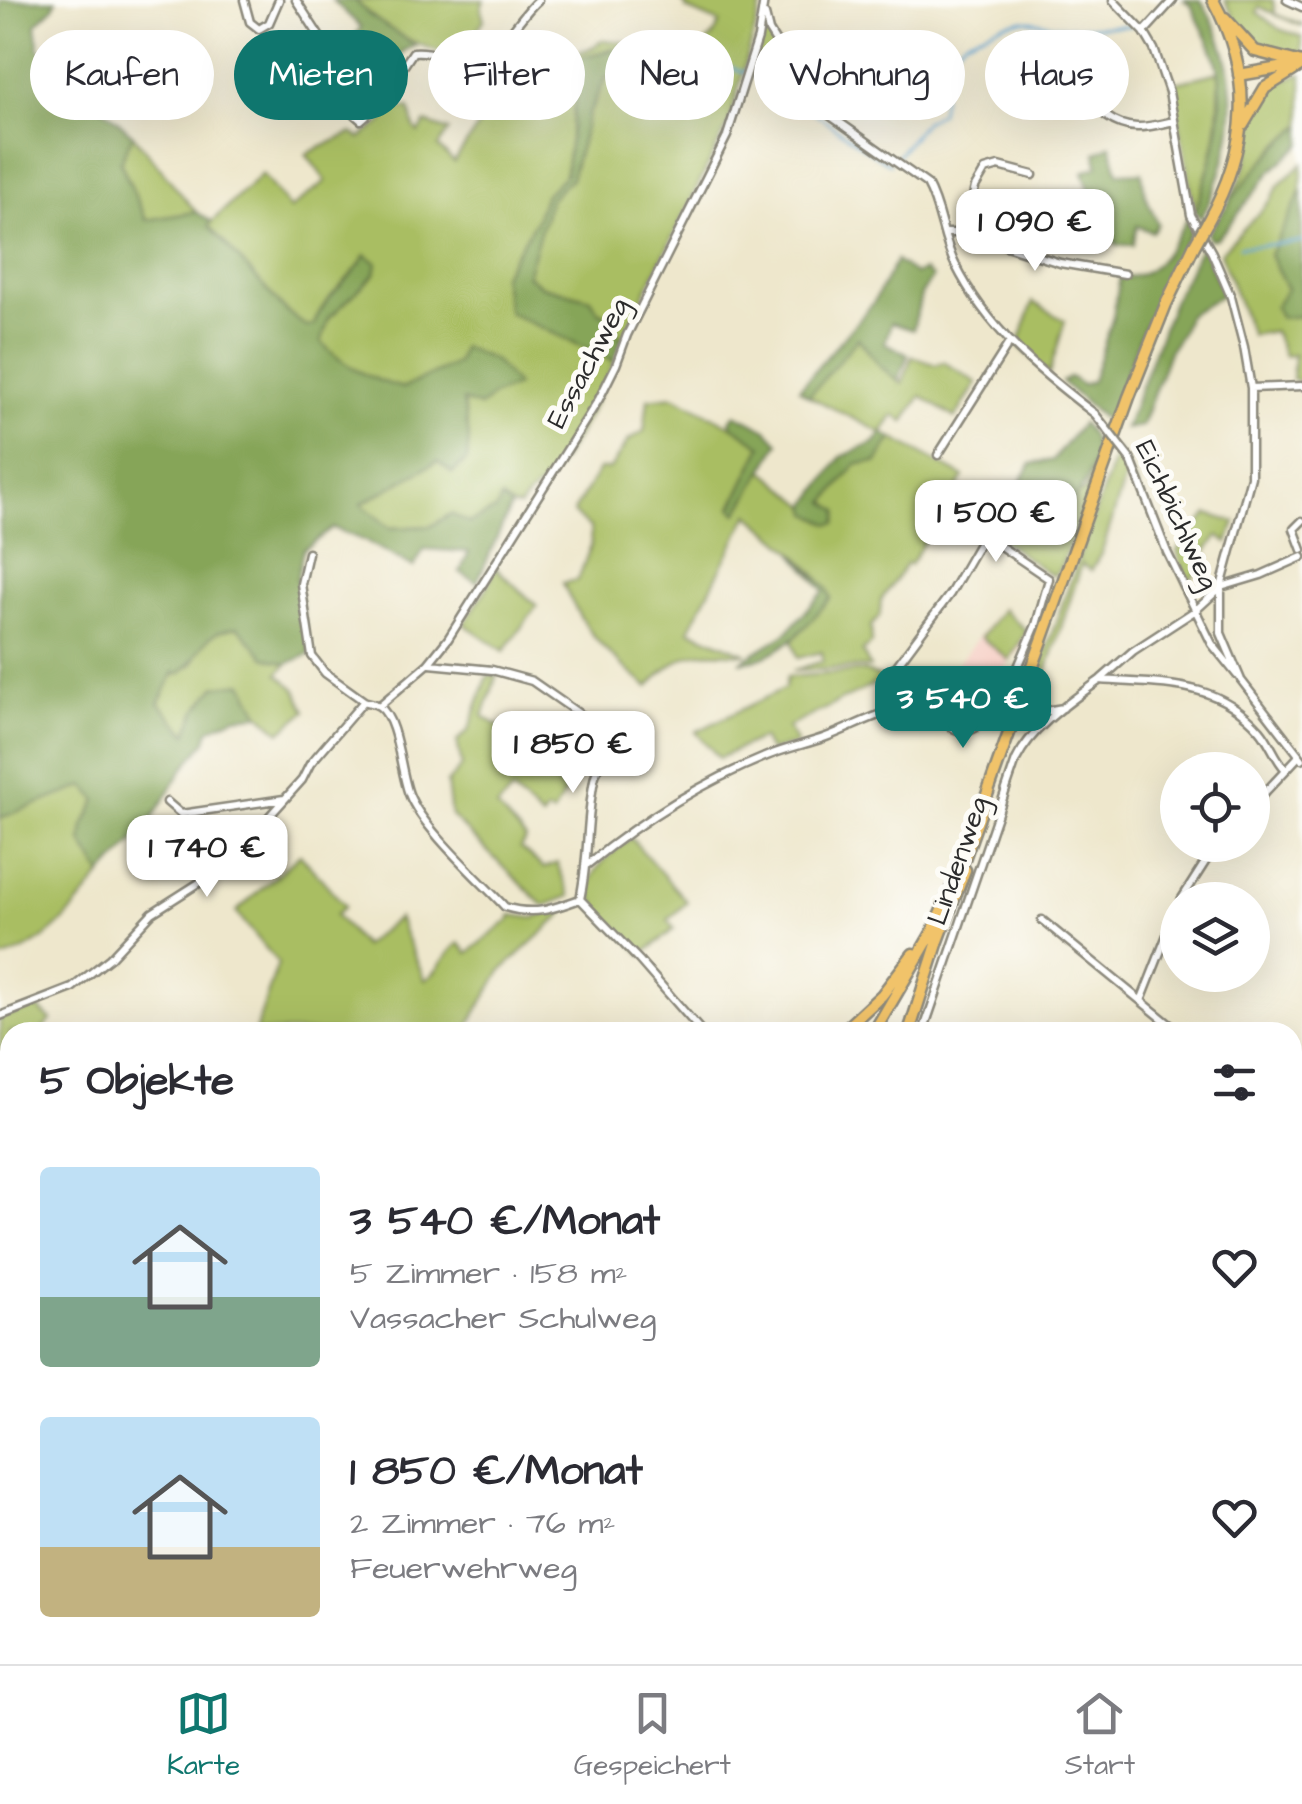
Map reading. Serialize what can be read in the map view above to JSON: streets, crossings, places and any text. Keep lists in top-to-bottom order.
{
  "streets": {
    "street": ["Essachweg", "Eichbichlweg", "Lindenweg"]
  },
  "crossings": [
    ["Essachweg", "Eichbichlweg"],
    ["Eichbichlweg", "Lindenweg"]
  ],
  "page": {
    "chip": [
      "Kaufen",
      "Mieten",
      "Filter",
      "Neu",
      "Wohnung",
      "Haus"
    ],
    "price": [
      "1 090 €",
      "1 500 €",
      "3 540 €",
      "1 850 €",
      "1 740 €"
    ],
    "heading": "5 Objekte",
    "list": [
      {
        "name": "3 540 €/Monat",
        "note": "5 Zimmer · 158 m² · Vassacher Schulweg"
      },
      {
        "name": "1 850 €/Monat",
        "note": "2 Zimmer · 76 m² · Feuerwehrweg"
      }
    ],
    "tabs": ["Karte", "Gespeichert", "Start"]
  }
}
